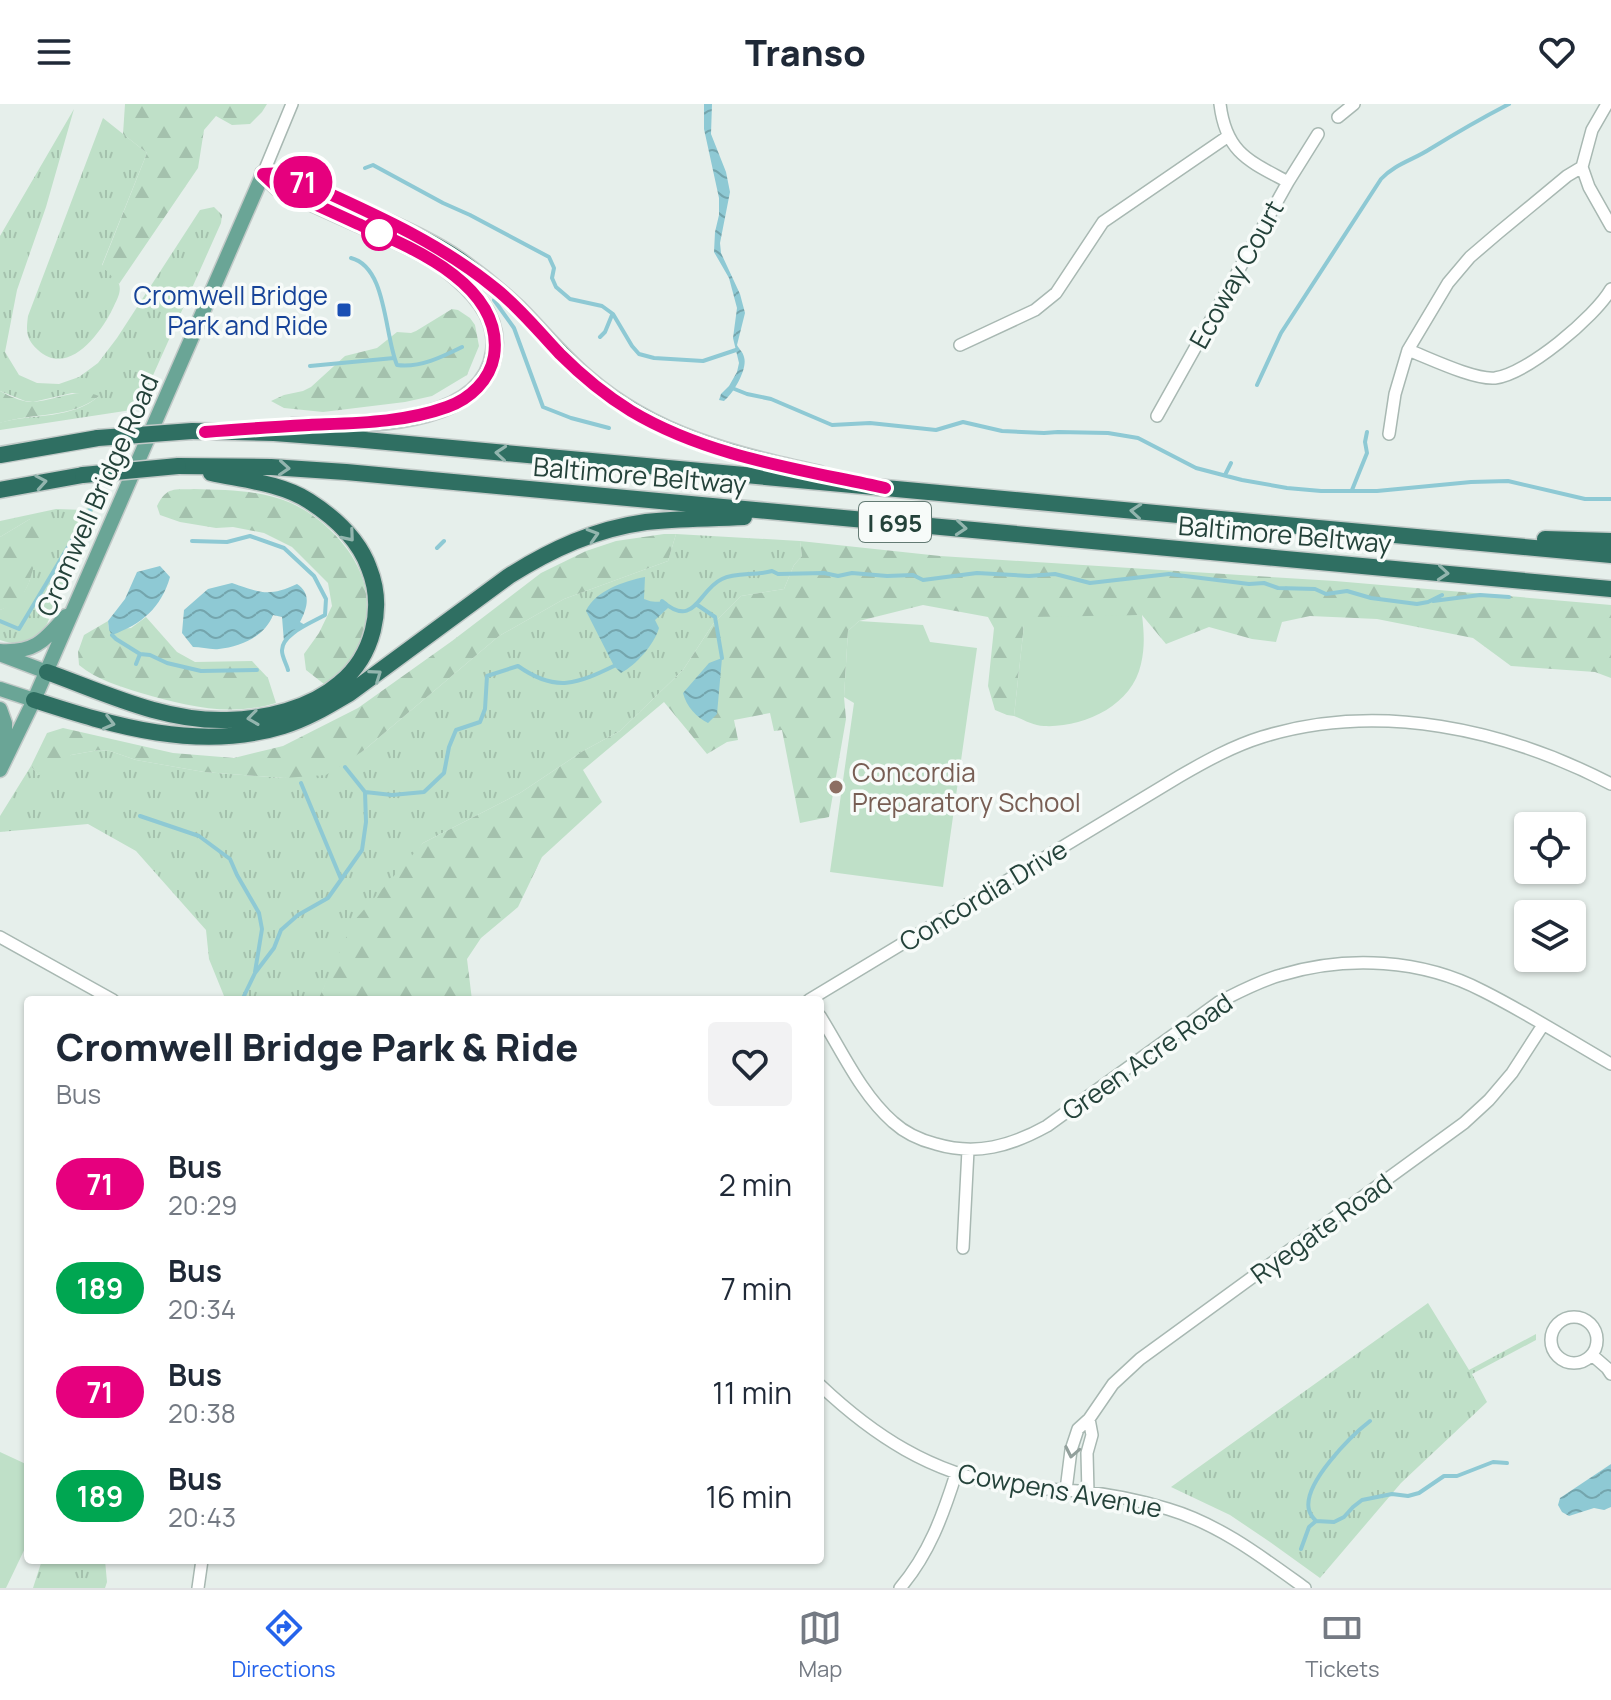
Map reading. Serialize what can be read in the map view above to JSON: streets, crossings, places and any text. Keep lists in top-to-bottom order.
{
  "streets": {
    "highway": ["Baltimore Beltway", "I 695"],
    "main road": ["Cromwell Bridge Road"],
    "street": [
      "Ecoway Court",
      "Concordia Drive",
      "Green Acre Road",
      "Ryegate Road",
      "Cowpens Avenue"
    ]
  },
  "crossings": [
    ["Green Acre Road", "Ryegate Road"],
    ["Ryegate Road", "Cowpens Avenue"]
  ],
  "places": {
    "transit": ["Cromwell Bridge Park and Ride"],
    "other": ["Concordia Preparatory School"]
  },
  "lines": ["bus line 71"],
  "page": {
    "header": "Transo",
    "on_map": "71",
    "heading": ["Cromwell Bridge Park & Ride", "Bus"],
    "list": [
      {
        "mark": "71",
        "name": "Bus",
        "note": "20:29",
        "value": "2 min"
      },
      {
        "mark": "189",
        "name": "Bus",
        "note": "20:34",
        "value": "7 min"
      },
      {
        "mark": "71",
        "name": "Bus",
        "note": "20:38",
        "value": "11 min"
      },
      {
        "mark": "189",
        "name": "Bus",
        "note": "20:43",
        "value": "16 min"
      }
    ],
    "tabs": ["Directions", "Map", "Tickets"]
  }
}
